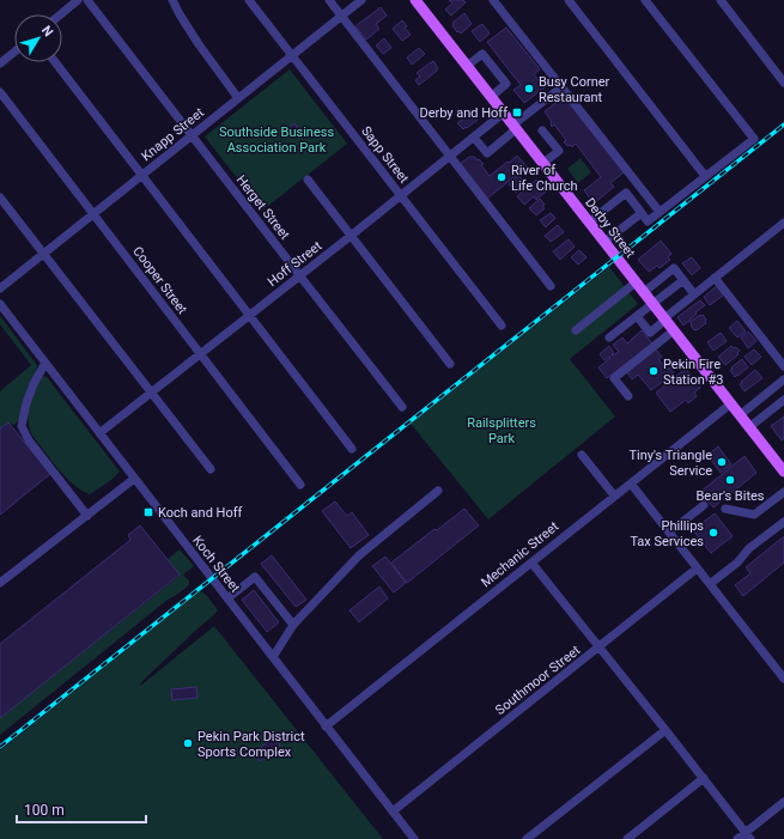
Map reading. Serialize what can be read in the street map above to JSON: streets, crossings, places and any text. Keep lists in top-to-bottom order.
{
  "streets": {
    "main road": ["Derby Street"],
    "street": [
      "Knapp Street",
      "Sapp Street",
      "Herget Street",
      "Hoff Street",
      "Cooper Street",
      "Mechanic Street",
      "Koch Street",
      "Southmoor Street"
    ]
  },
  "crossings": [
    ["Knapp Street", "Sapp Street"],
    ["Knapp Street", "Herget Street"],
    ["Knapp Street", "Cooper Street"],
    ["Sapp Street", "Hoff Street"],
    ["Herget Street", "Hoff Street"],
    ["Derby Street", "Hoff Street"],
    ["Derby Street", "Mechanic Street"],
    ["Hoff Street", "Cooper Street"],
    ["Hoff Street", "Koch Street"],
    ["Mechanic Street", "Koch Street"],
    ["Koch Street", "Southmoor Street"]
  ],
  "parks": ["Southside Business Association Park", "Railsplitters Park"],
  "places": {
    "other": [
      "Busy Corner Restaurant",
      "River of Life Church",
      "Pekin Fire Station #3",
      "Tiny's Triangle Service",
      "Bear's Bites",
      "Phillips Tax Services",
      "Pekin Park District Sports Complex"
    ],
    "transit": ["Derby and Hoff", "Koch and Hoff"]
  },
  "scale_bar": "100 m",
  "north": "top right"
}
